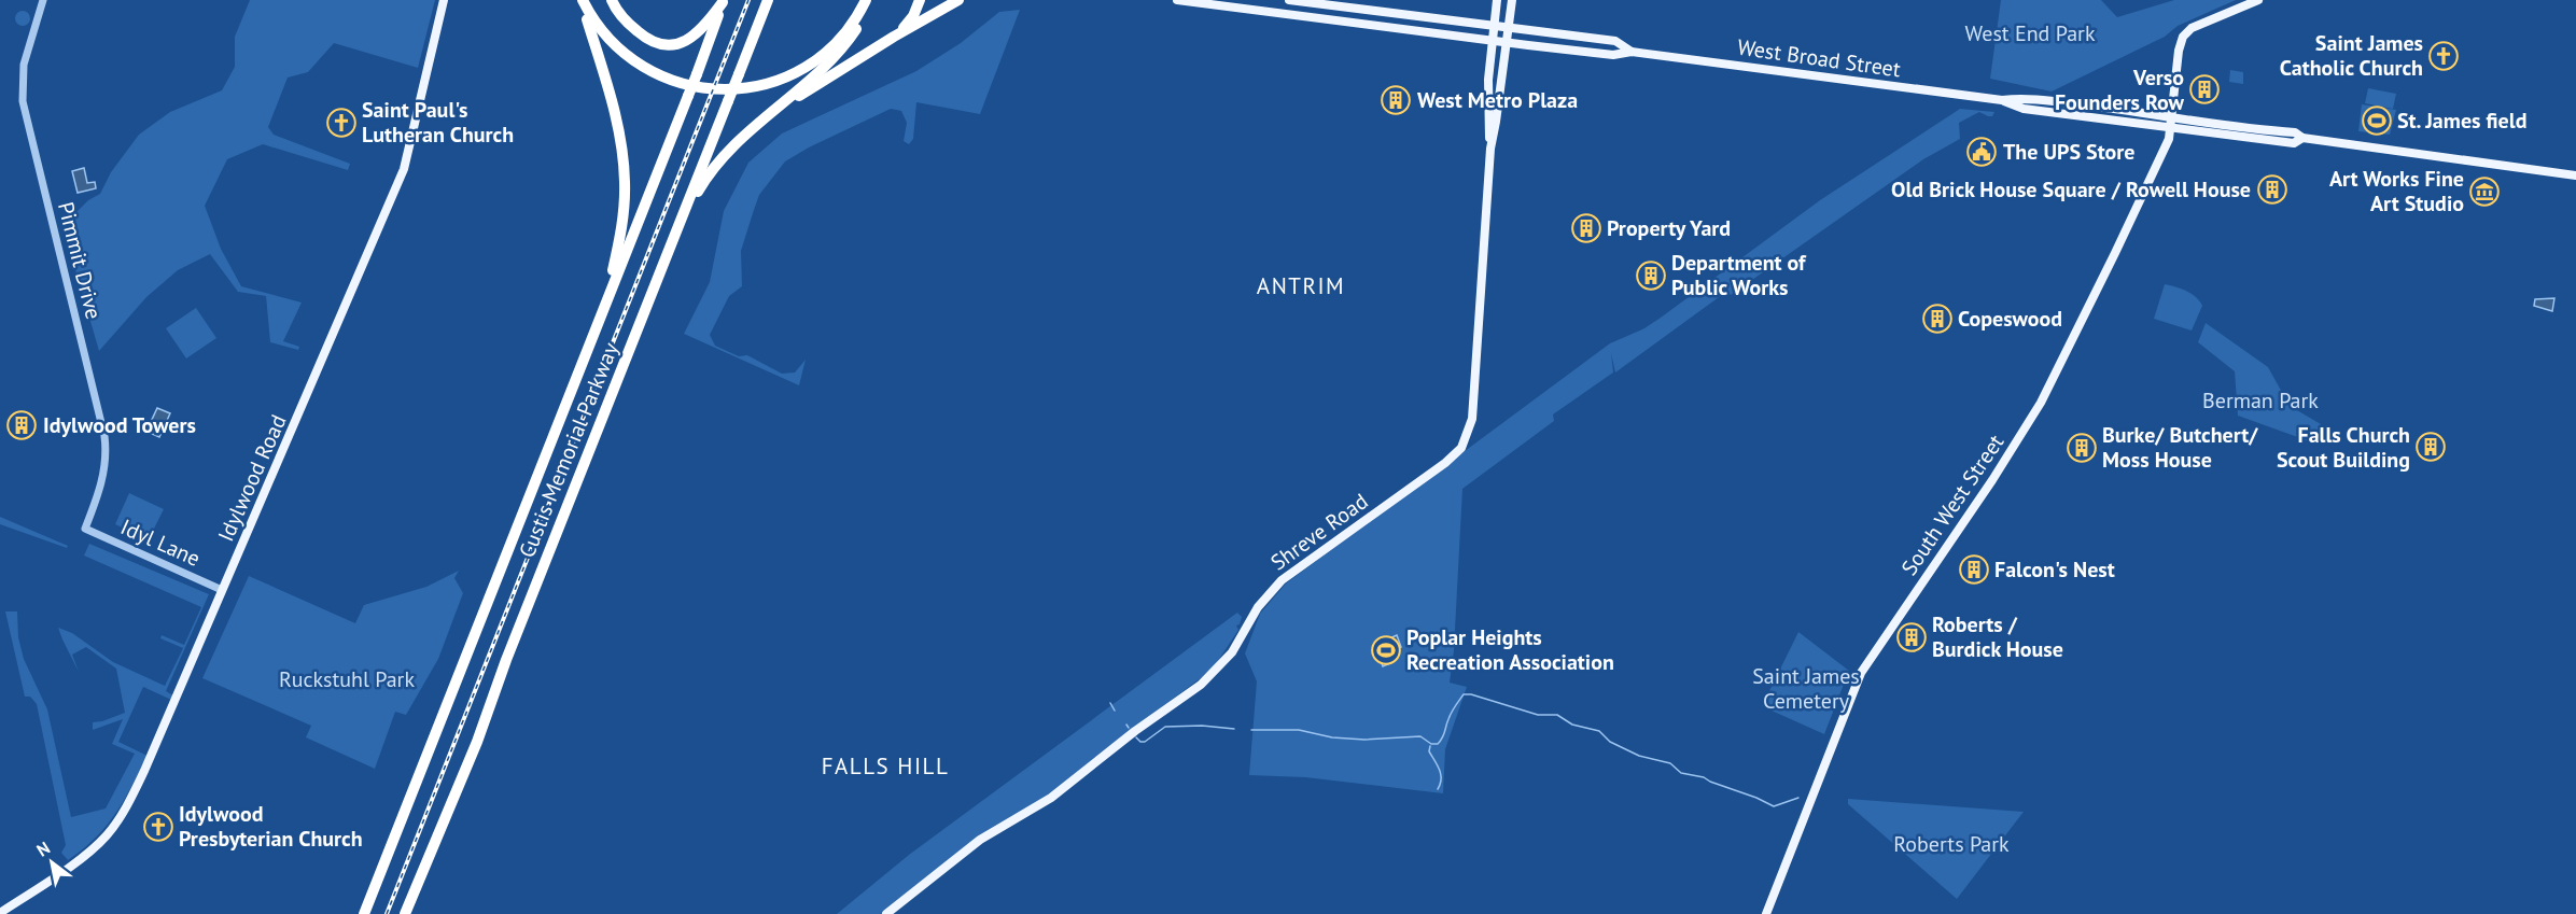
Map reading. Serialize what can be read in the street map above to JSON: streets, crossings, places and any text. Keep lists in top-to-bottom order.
{
  "streets": {
    "highway": ["Custis Memorial Parkway"],
    "main road": [
      "West Broad Street",
      "Idylwood Road",
      "South West Street",
      "Shreve Road"
    ],
    "street": ["Pimmit Drive", "Idyl Lane"]
  },
  "crossings": [
    ["West Broad Street", "South West Street"],
    ["West Broad Street", "Shreve Road"],
    ["Pimmit Drive", "Idyl Lane"],
    ["Idylwood Road", "Idyl Lane"]
  ],
  "districts": ["ANTRIM", "FALLS HILL"],
  "parks": [
    "West End Park",
    "Berman Park",
    "Saint James Cemetery",
    "Ruckstuhl Park",
    "Roberts Park"
  ],
  "places": {
    "church": ["Saint James Catholic Church", "Saint Paul's Lutheran Church", "Idylwood Presbyterian Church"],
    "building": [
      "Verso Founders Row",
      "West Metro Plaza",
      "Old Brick House Square / Rowell House",
      "Property Yard",
      "Department of Public Works",
      "Copeswood",
      "Idylwood Towers",
      "Falls Church Scout Building",
      "Burke/ Butchert/ Moss House",
      "Falcon's Nest",
      "Roberts / Burdick House"
    ],
    "sports": ["St. James field", "Poplar Heights Recreation Association"],
    "public building": ["The UPS Store"],
    "museum": ["Art Works Fine Art Studio"]
  },
  "north": "top left"
}
